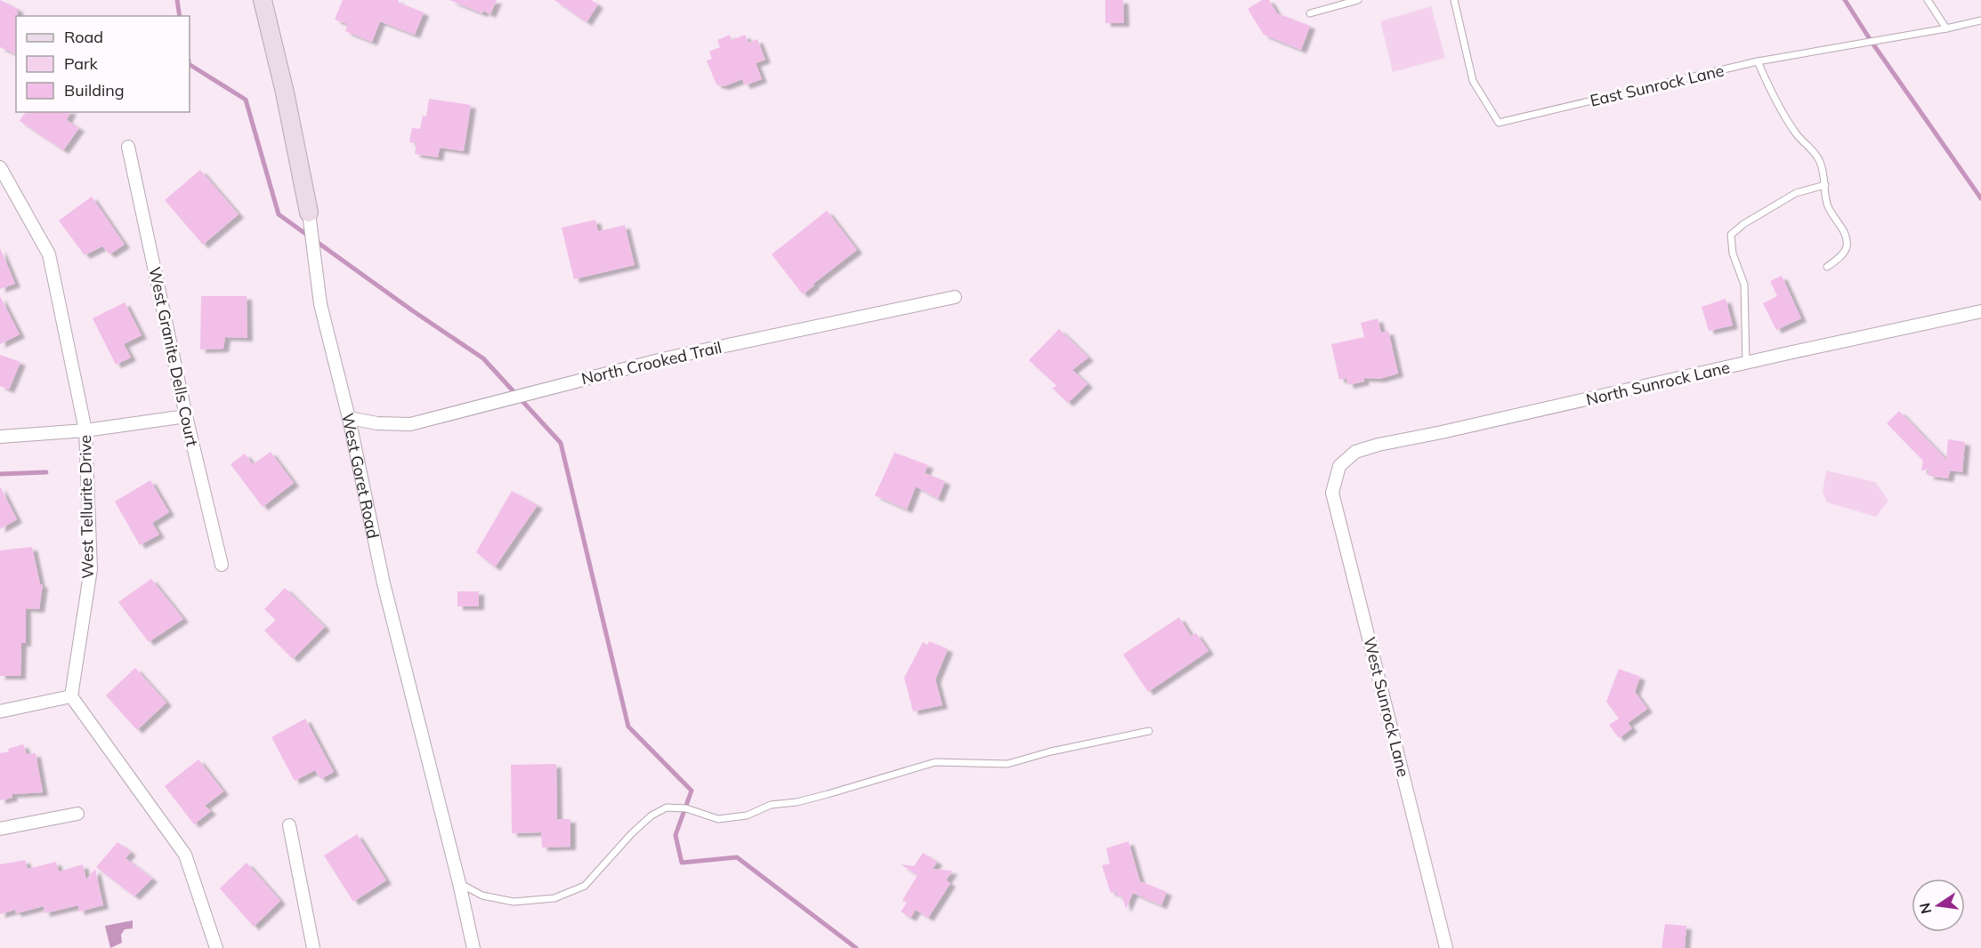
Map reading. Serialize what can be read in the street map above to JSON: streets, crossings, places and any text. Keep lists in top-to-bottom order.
{
  "streets": {
    "street": [
      "West Granite Dells Court",
      "North Crooked Trail",
      "North Sunrock Lane",
      "West Goret Road",
      "West Tellurite Drive",
      "West Sunrock Lane"
    ],
    "lane": ["East Sunrock Lane"]
  },
  "crossings": [
    ["North Crooked Trail", "West Goret Road"],
    ["North Sunrock Lane", "West Sunrock Lane"]
  ],
  "legend": ["Road", "Park", "Building"],
  "north": "left"
}
